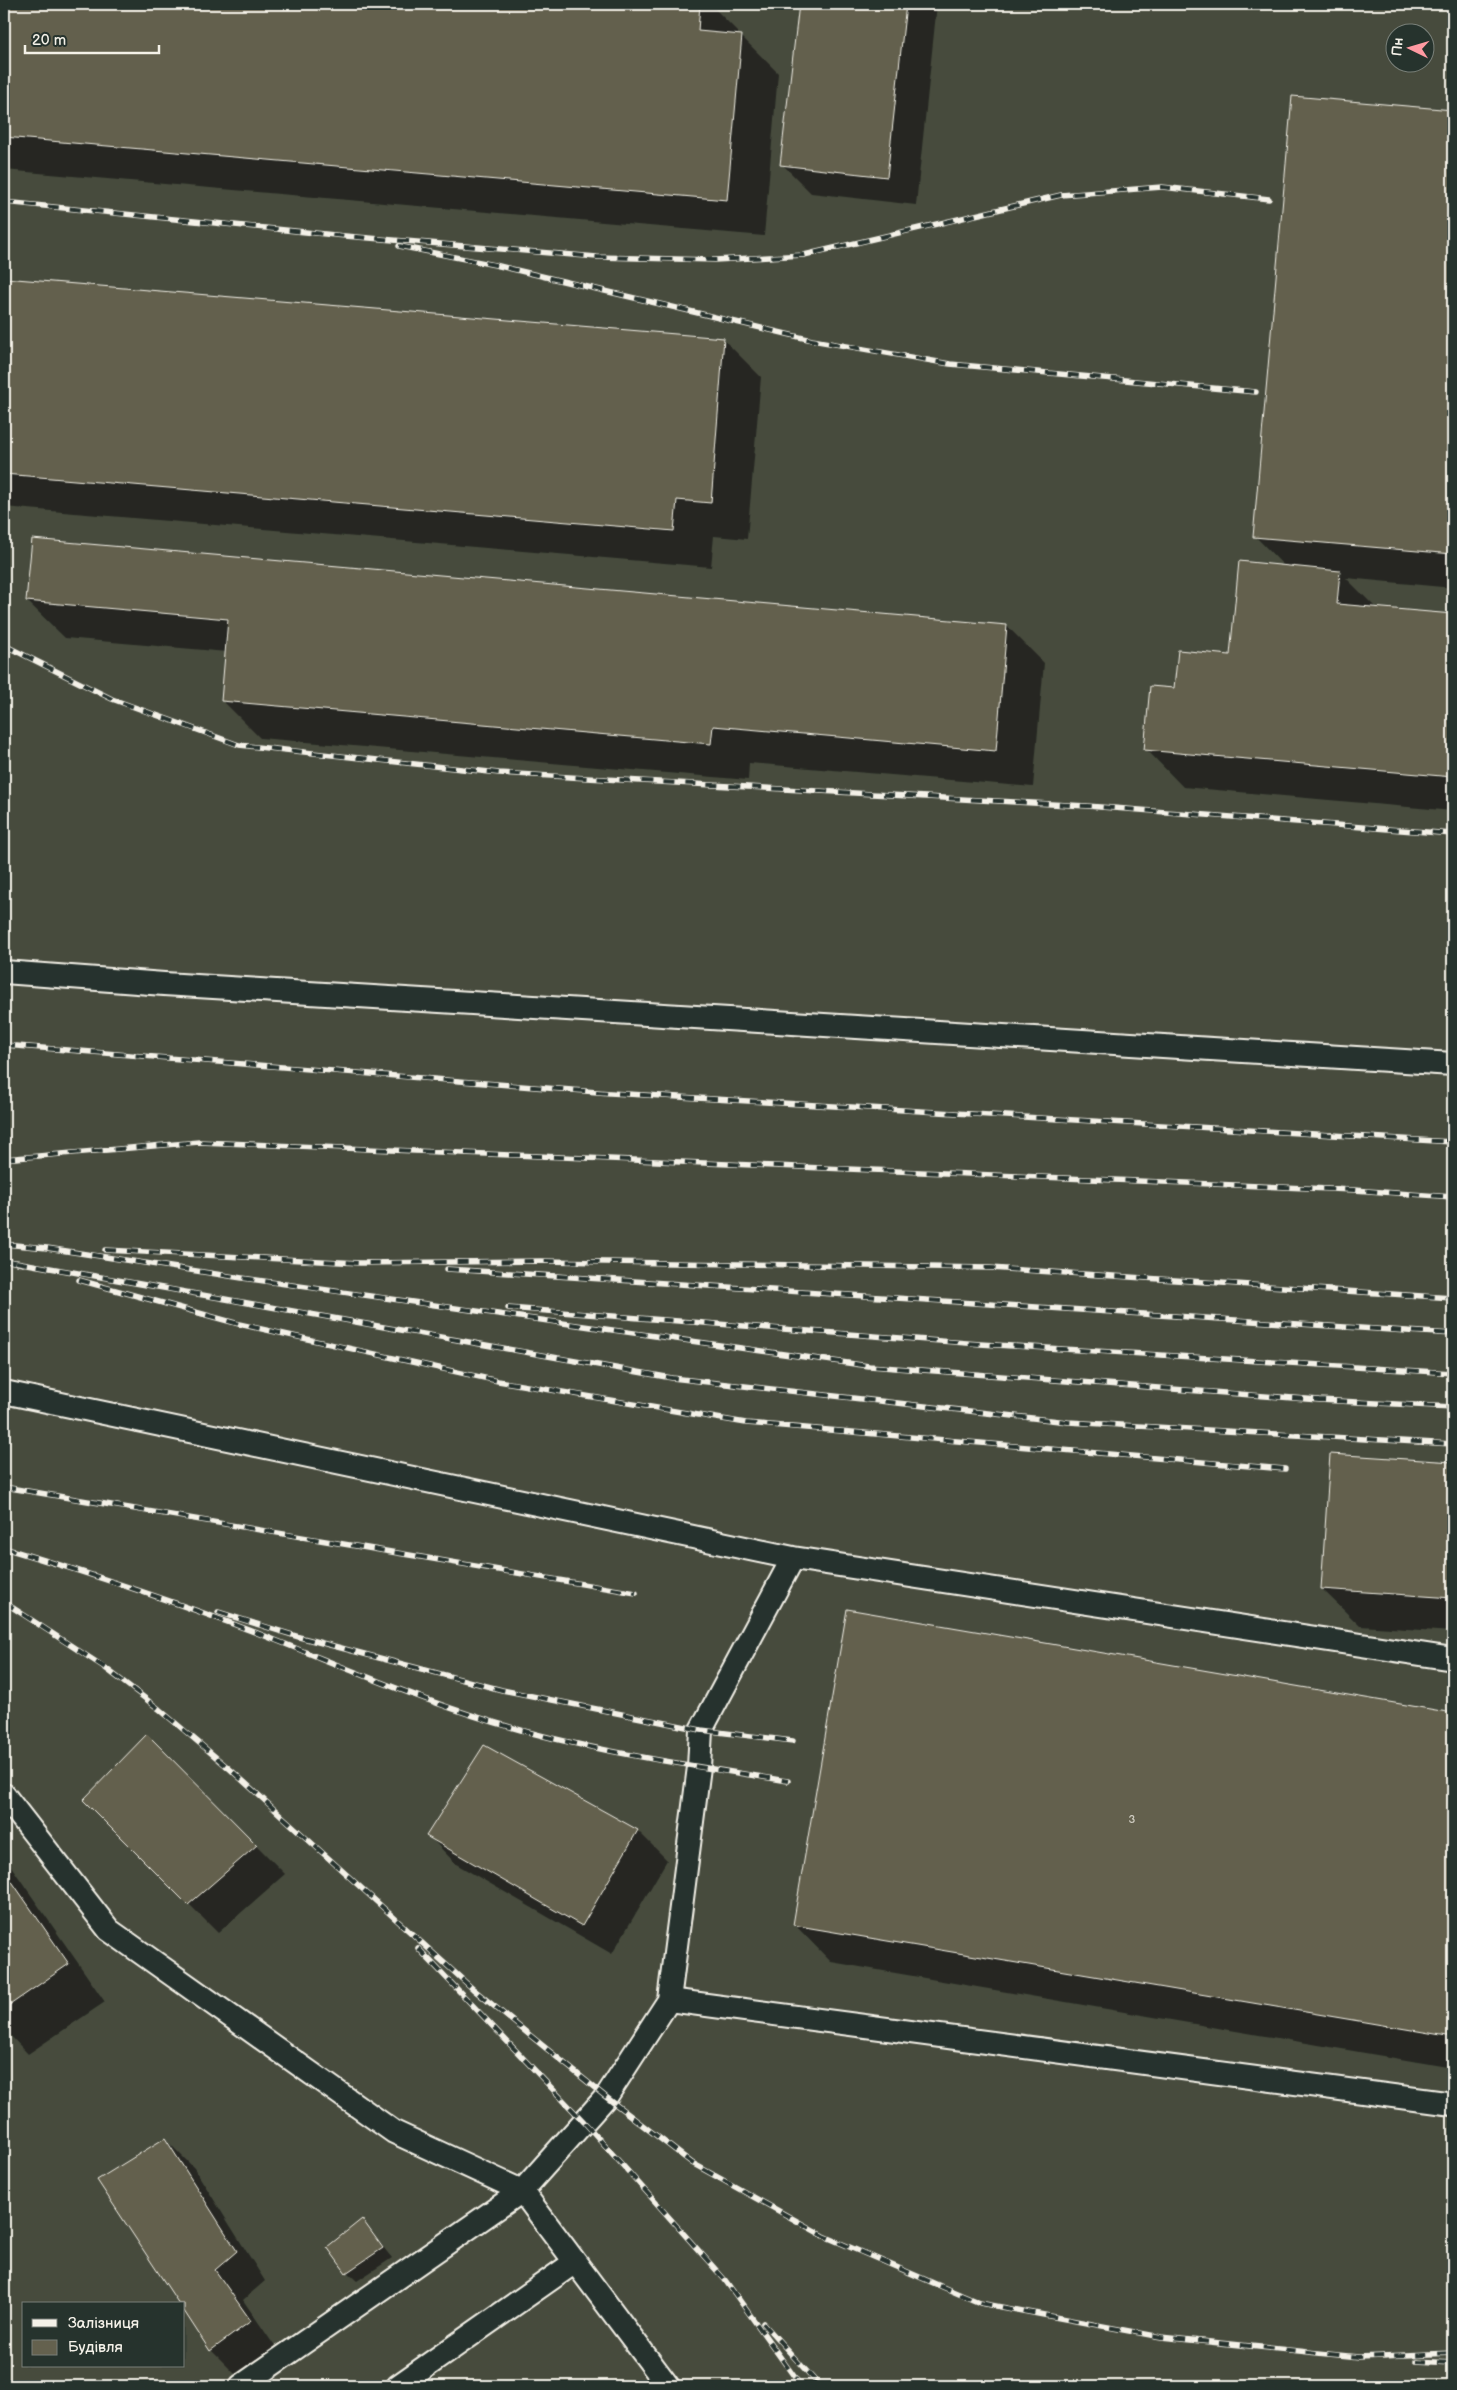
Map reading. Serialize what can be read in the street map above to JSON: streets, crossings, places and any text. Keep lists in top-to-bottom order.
{
  "house_numbers": ["3"],
  "legend": ["Залізниця", "Будівля"],
  "scale_bar": "20 m",
  "north": "left"
}
